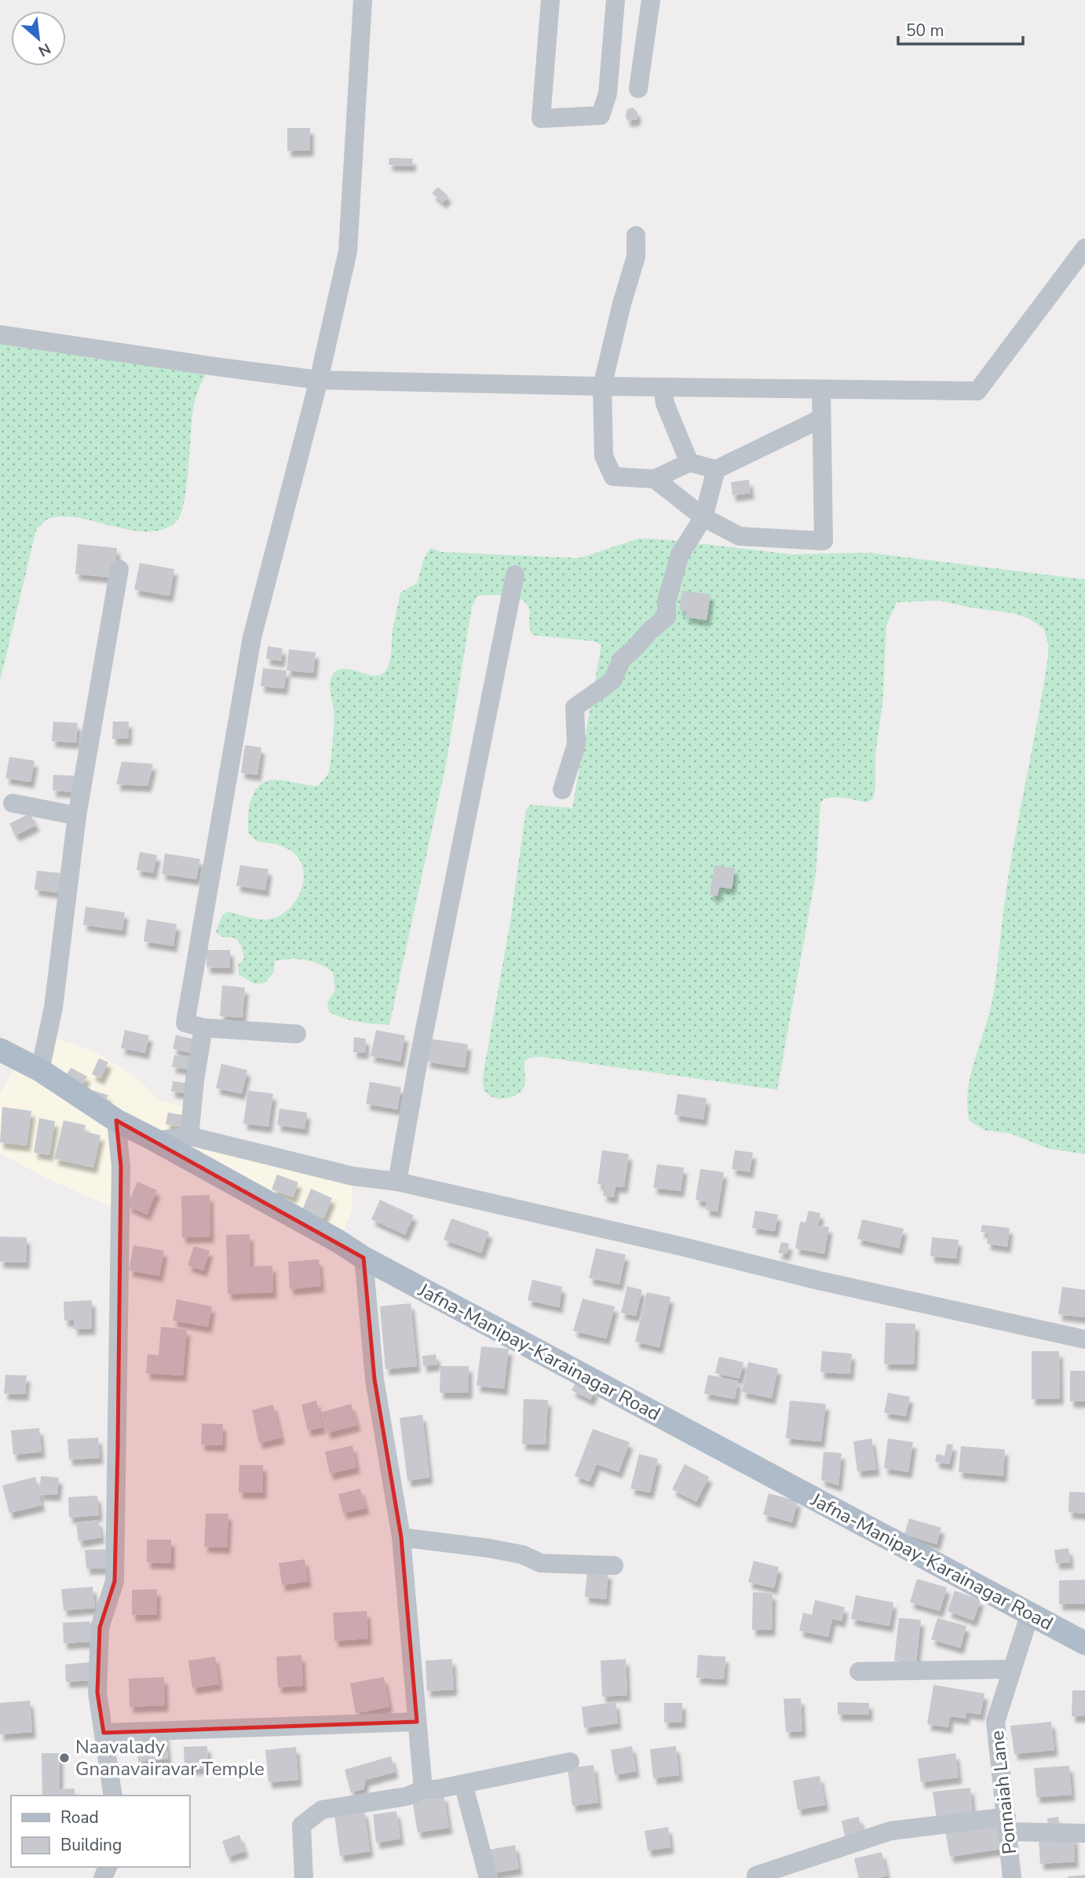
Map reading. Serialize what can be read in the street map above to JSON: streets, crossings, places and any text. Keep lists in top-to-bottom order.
{
  "streets": {
    "main road": ["Jafna-Manipay-Karainagar Road"],
    "street": ["Ponnaiah Lane"]
  },
  "crossings": [
    ["Jafna-Manipay-Karainagar Road", "Ponnaiah Lane"]
  ],
  "places": ["Naavalady Gnanavairavar Temple"],
  "legend": ["Road", "Building"],
  "scale_bar": "50 m",
  "north": "bottom right"
}
